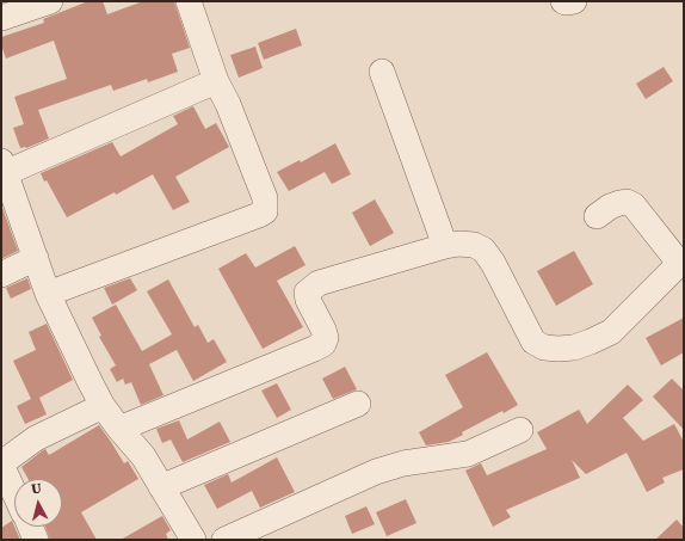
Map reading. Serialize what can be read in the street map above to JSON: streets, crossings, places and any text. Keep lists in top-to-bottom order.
{
  "north": "top"
}
